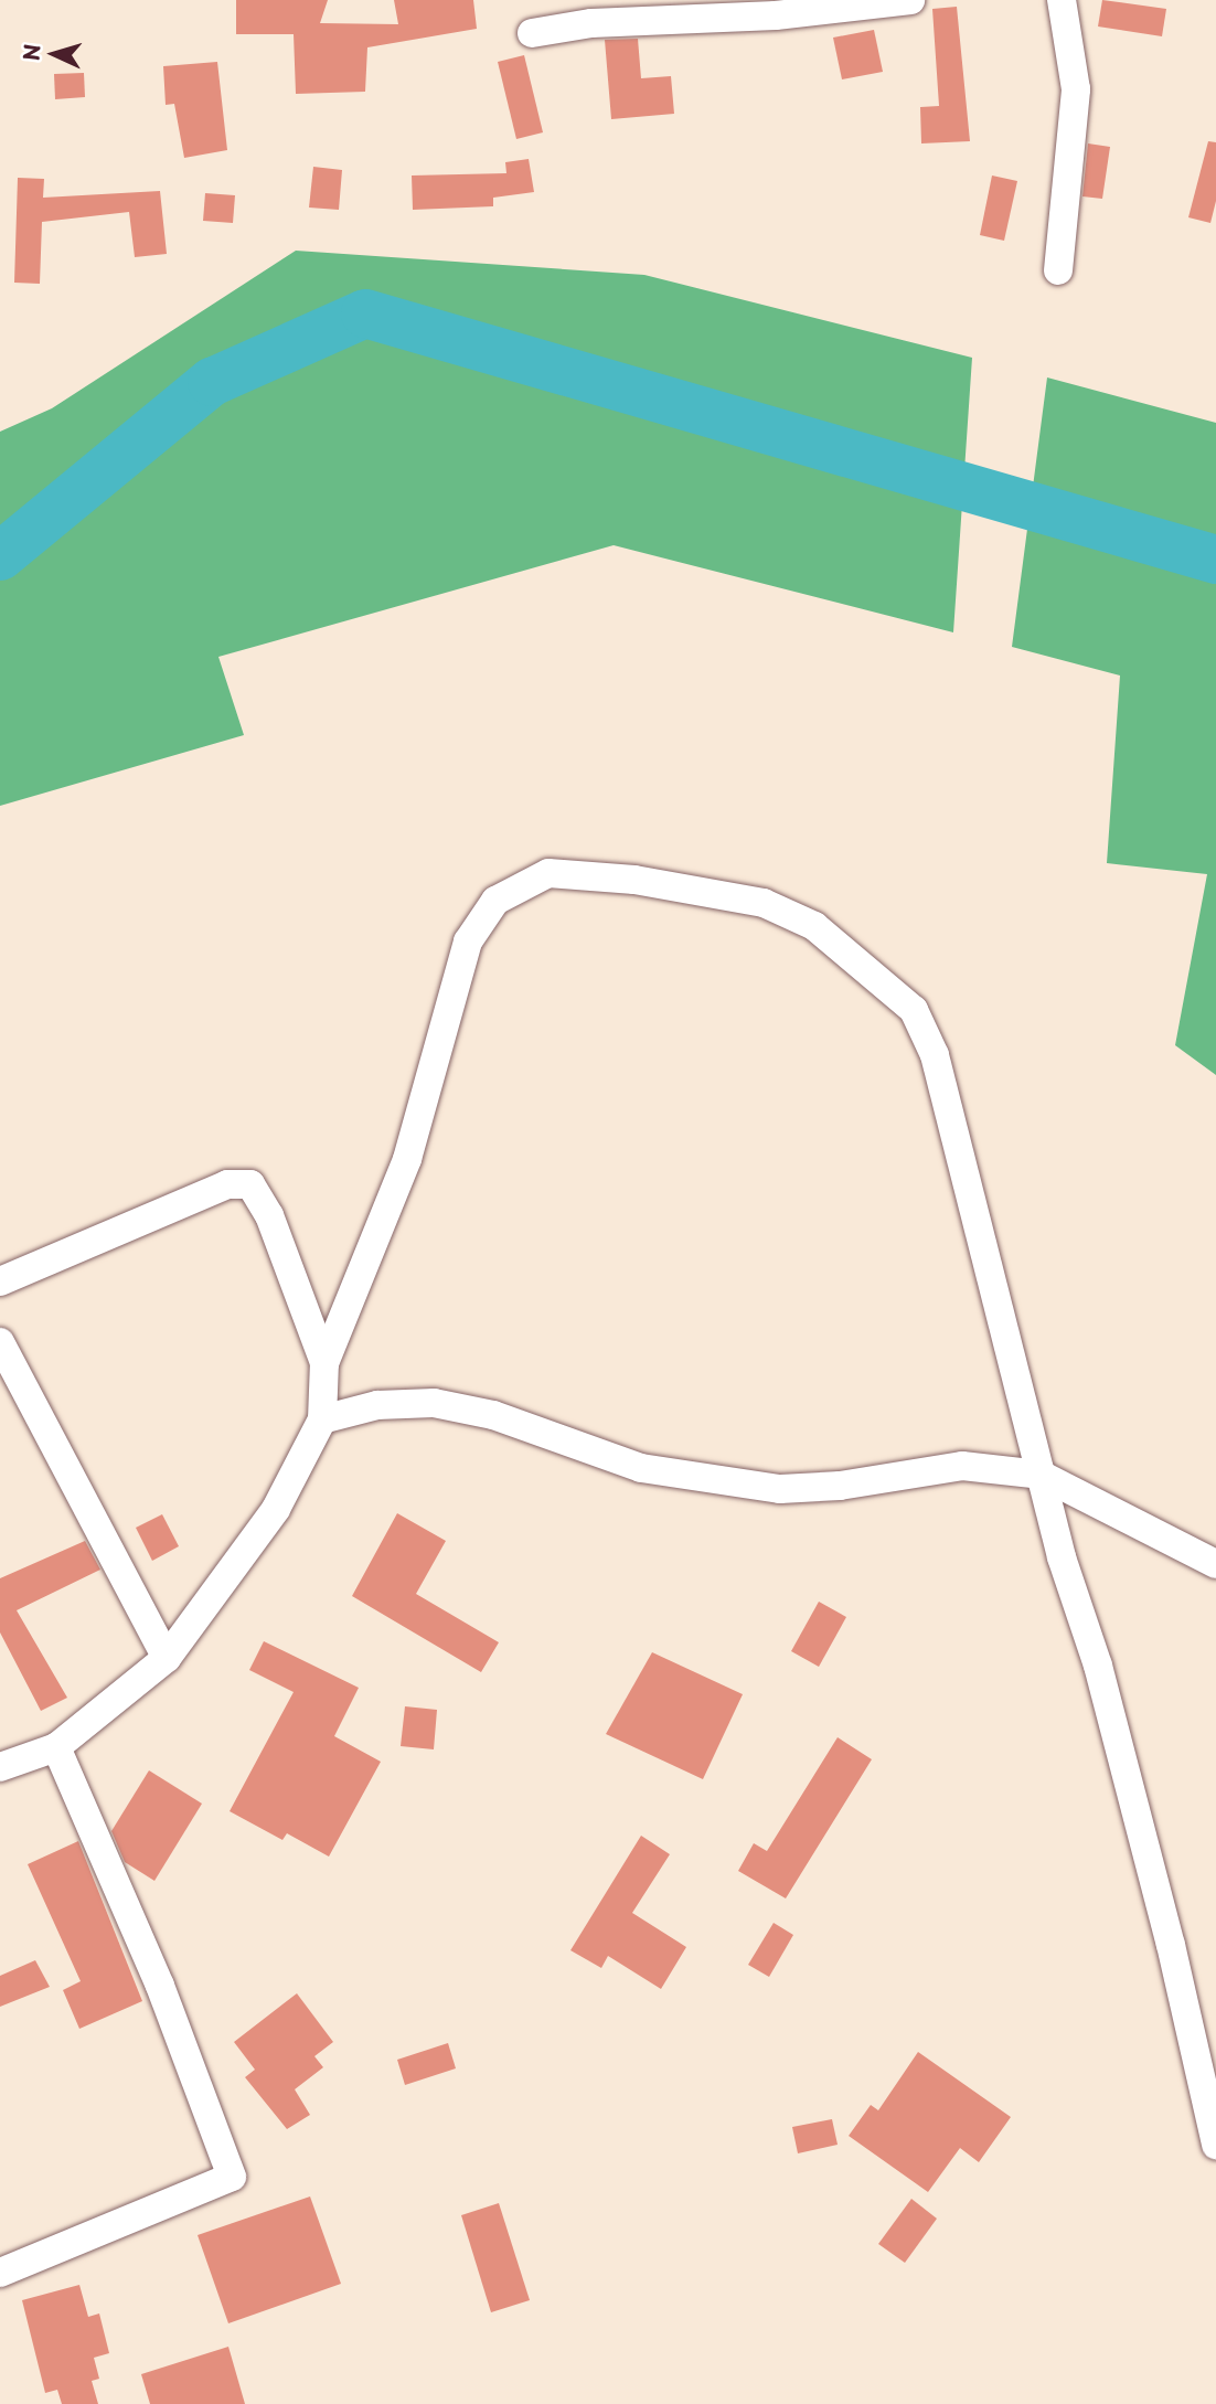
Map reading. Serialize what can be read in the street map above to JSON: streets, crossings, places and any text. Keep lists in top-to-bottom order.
{
  "north": "left"
}
